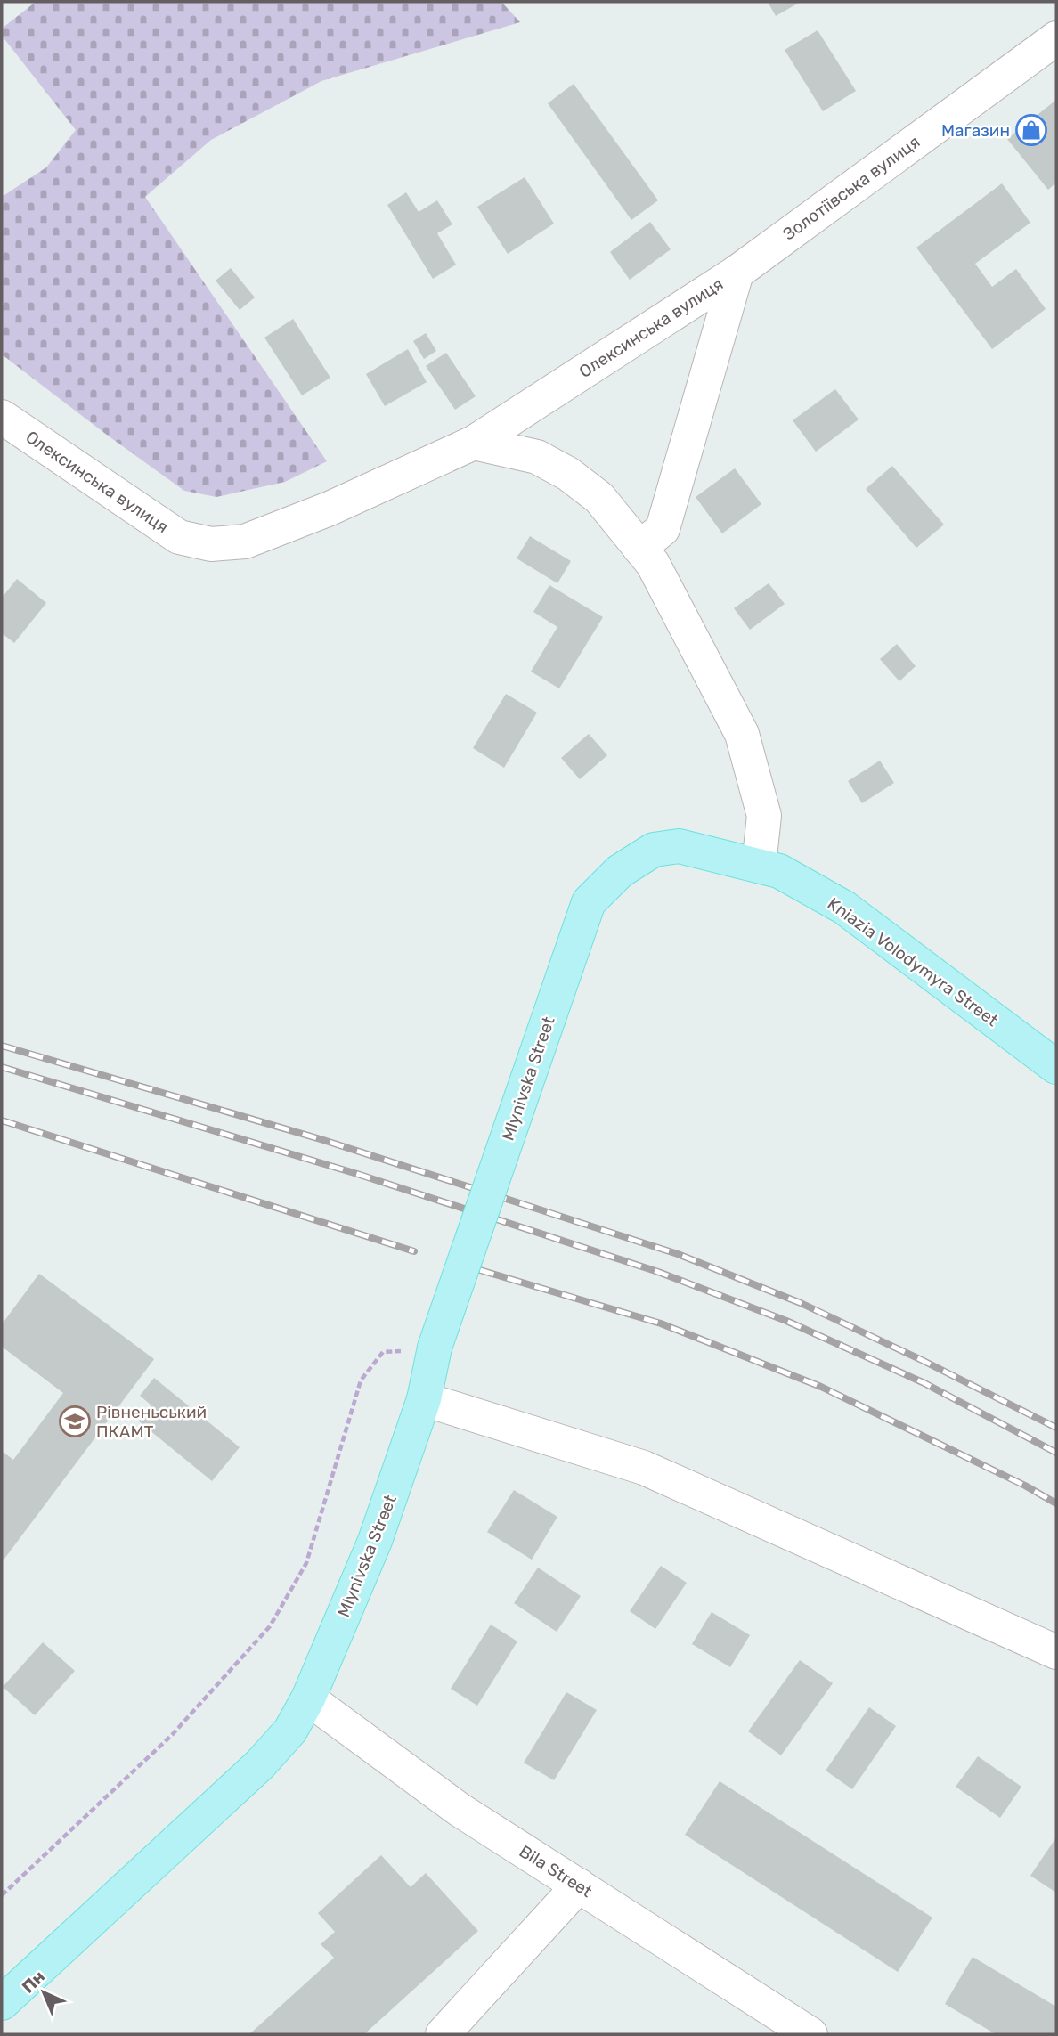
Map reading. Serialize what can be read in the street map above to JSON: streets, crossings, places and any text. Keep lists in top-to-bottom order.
{
  "streets": {
    "main road": ["Kniazia Volodymyra Street", "Mlynivska Street"],
    "street": ["Золотіївська вулиця", "Олексинська вулиця", "Bila Street"]
  },
  "crossings": [
    ["Золотіївська вулиця", "Олексинська вулиця"],
    ["Kniazia Volodymyra Street", "Mlynivska Street"],
    ["Mlynivska Street", "Bila Street"]
  ],
  "places": {
    "shop": ["Магазин"],
    "school or university": ["Рівненьський ПКАМТ"]
  },
  "north": "top left"
}
